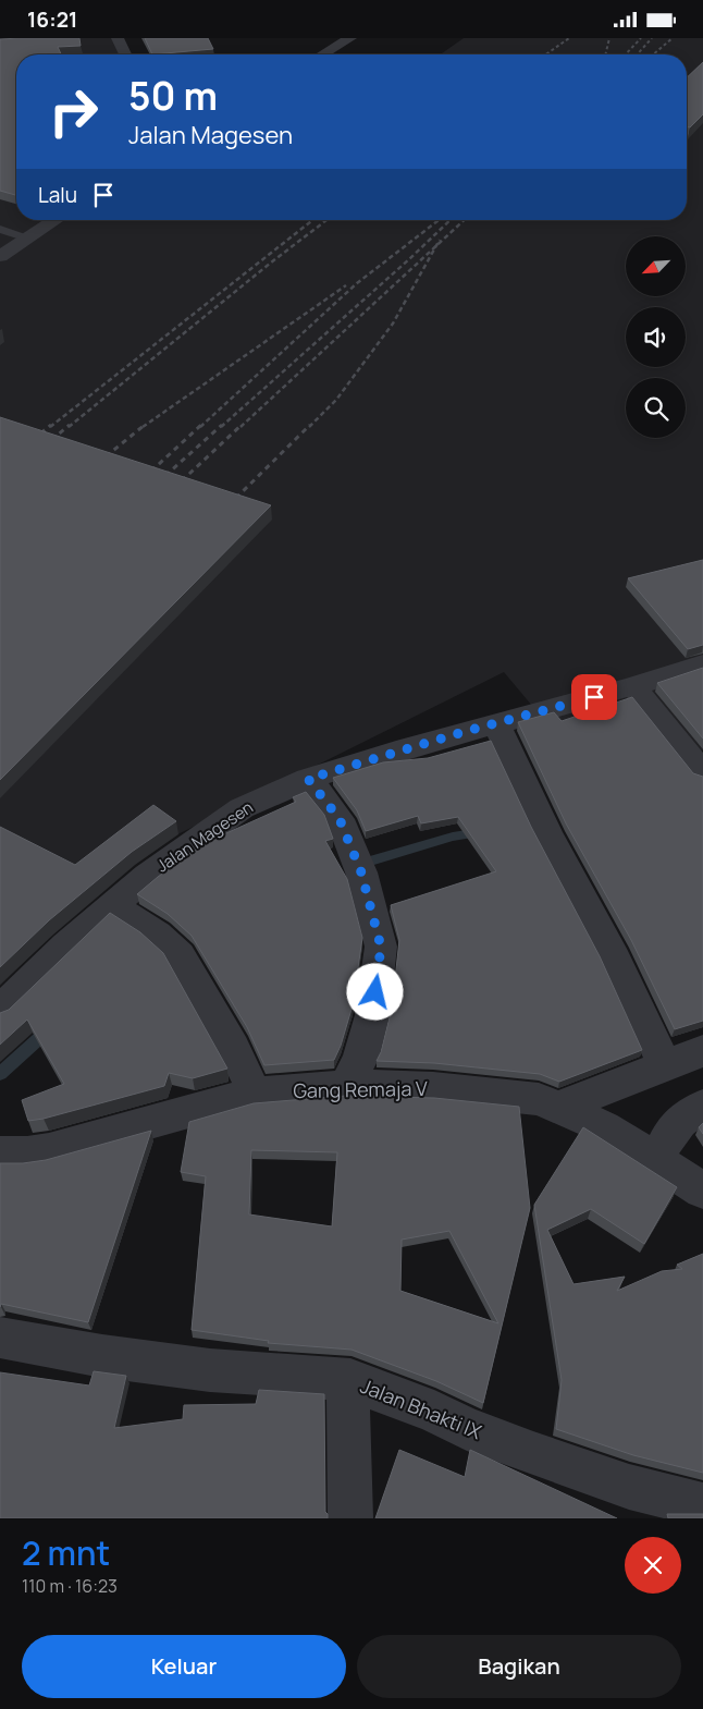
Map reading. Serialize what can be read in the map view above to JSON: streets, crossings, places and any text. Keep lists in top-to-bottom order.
{
  "streets": {
    "street": ["Jalan Magesen", "Gang Remaja V", "Jalan Bhakti IX"]
  },
  "north": "bottom left",
  "page": {
    "status": "16:21",
    "turn": ["50 m", "Jalan Magesen"],
    "then": "Lalu",
    "heading": ["2 mnt", "110 m · 16:23"],
    "buttons": ["Keluar", "Bagikan"]
  }
}
